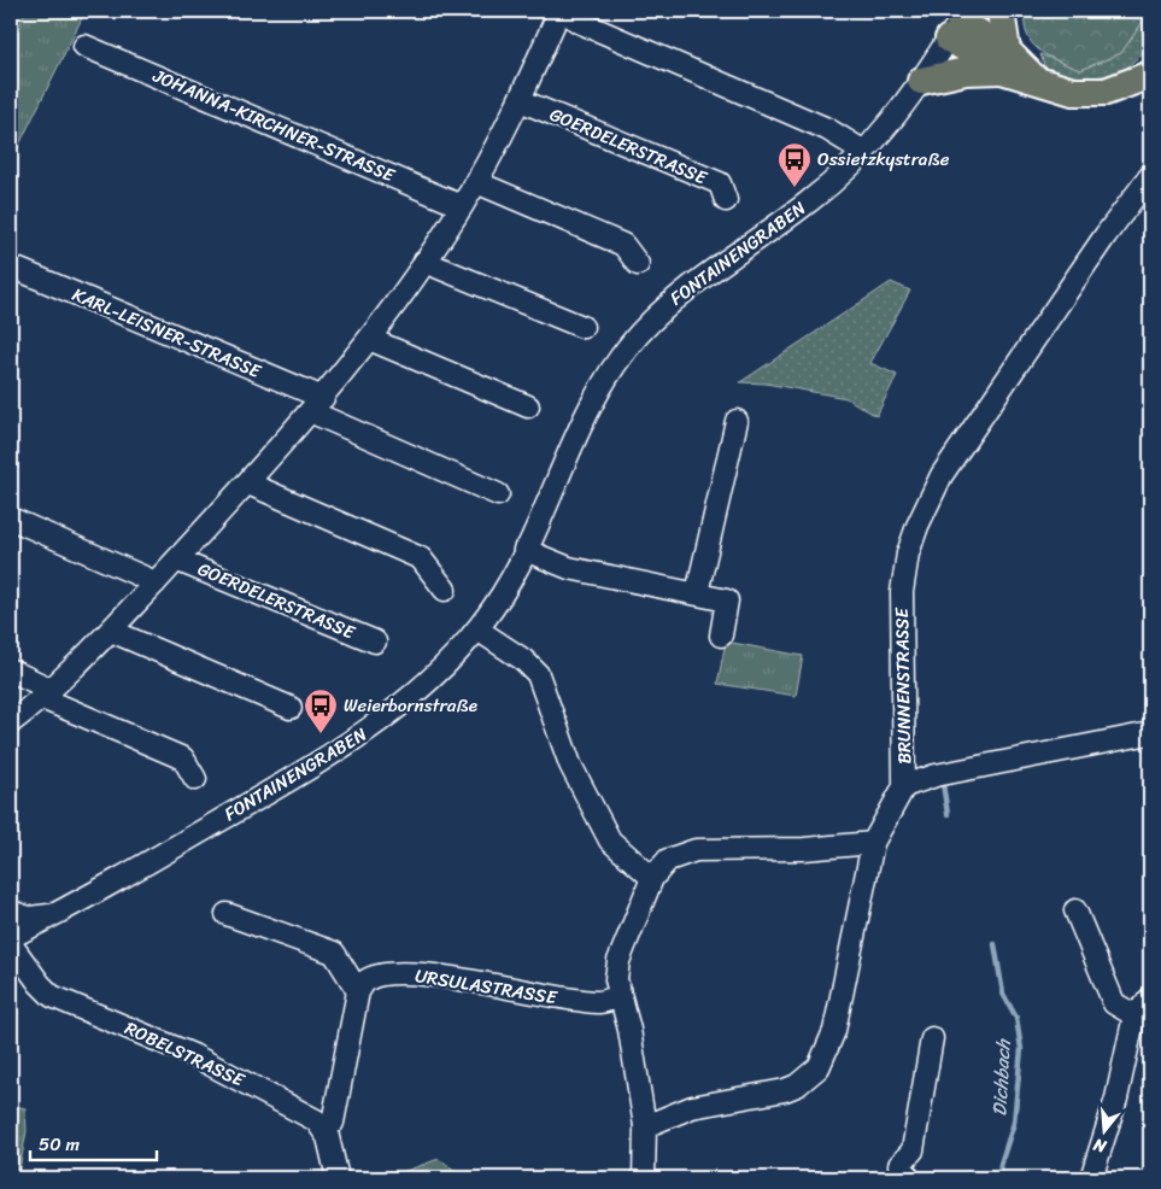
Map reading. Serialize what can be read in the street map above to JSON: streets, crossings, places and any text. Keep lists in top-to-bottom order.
{
  "streets": {
    "street": [
      "JOHANNA-KIRCHNER-STRASSE",
      "GOERDELERSTRASSE",
      "FONTAINENGRABEN",
      "KARL-LEISNER-STRASSE",
      "BRUNNENSTRASSE",
      "URSULASTRASSE",
      "ROBELSTRASSE"
    ]
  },
  "crossings": [
    ["JOHANNA-KIRCHNER-STRASSE", "GOERDELERSTRASSE"],
    ["GOERDELERSTRASSE", "KARL-LEISNER-STRASSE"]
  ],
  "water": ["Dichbach"],
  "places": {
    "bus stop": ["Ossietzkystraße", "Weierbornstraße"]
  },
  "scale_bar": "50 m",
  "north": "bottom"
}
